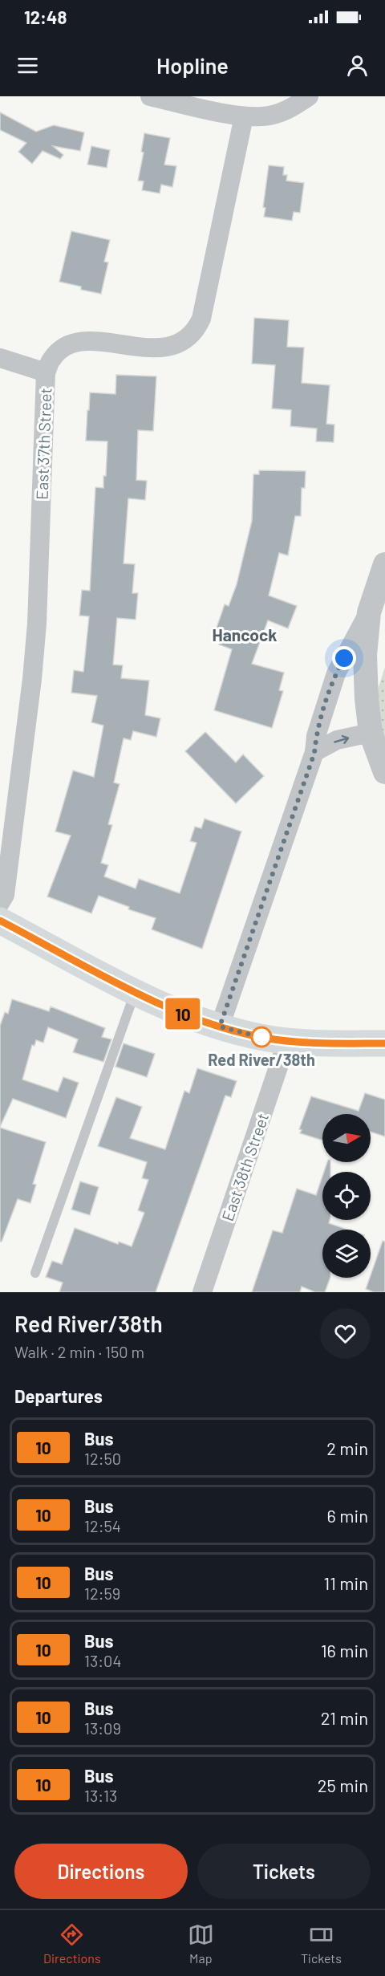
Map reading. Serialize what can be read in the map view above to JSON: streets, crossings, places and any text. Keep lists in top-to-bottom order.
{
  "streets": {
    "street": ["East 37th Street", "East 38th Street"]
  },
  "districts": ["Hancock"],
  "places": ["Red River/38th"],
  "lines": ["bus line 10"],
  "north": "right",
  "page": {
    "status": "12:48",
    "header": "Hopline",
    "on_map": "10",
    "heading": [
      ["Red River/38th", "Walk · 2 min · 150 m"],
      "Departures"
    ],
    "list": [
      {
        "mark": "10",
        "name": "Bus",
        "note": "12:50",
        "value": "2 min"
      },
      {
        "mark": "10",
        "name": "Bus",
        "note": "12:54",
        "value": "6 min"
      },
      {
        "mark": "10",
        "name": "Bus",
        "note": "12:59",
        "value": "11 min"
      },
      {
        "mark": "10",
        "name": "Bus",
        "note": "13:04",
        "value": "16 min"
      },
      {
        "mark": "10",
        "name": "Bus",
        "note": "13:09",
        "value": "21 min"
      },
      {
        "mark": "10",
        "name": "Bus",
        "note": "13:13",
        "value": "25 min"
      }
    ],
    "buttons": ["Directions", "Tickets"],
    "tabs": ["Directions", "Map", "Tickets"]
  }
}
